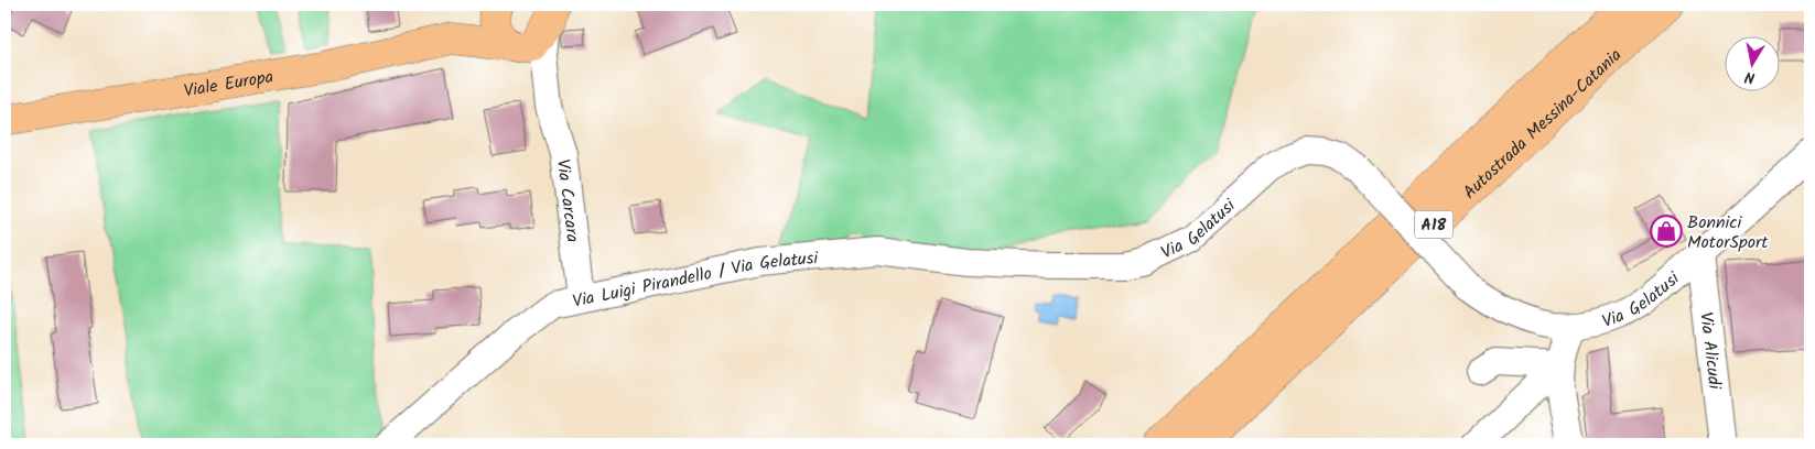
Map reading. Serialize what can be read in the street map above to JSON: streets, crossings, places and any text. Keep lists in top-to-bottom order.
{
  "streets": {
    "main road": ["Viale Europa", "Autostrada Messina-Catania", "A18"],
    "street": [
      "Via Carcara",
      "Via Gelatusi",
      "Via Luigi Pirandello / Via Gelatusi",
      "Via Alicudi"
    ]
  },
  "crossings": [
    ["Via Carcara", "Via Luigi Pirandello / Via Gelatusi"],
    ["Via Gelatusi", "Via Luigi Pirandello / Via Gelatusi"],
    ["Via Gelatusi", "Via Alicudi"]
  ],
  "places": {
    "shop": ["Bonnici MotorSport"]
  },
  "north": "bottom"
}
